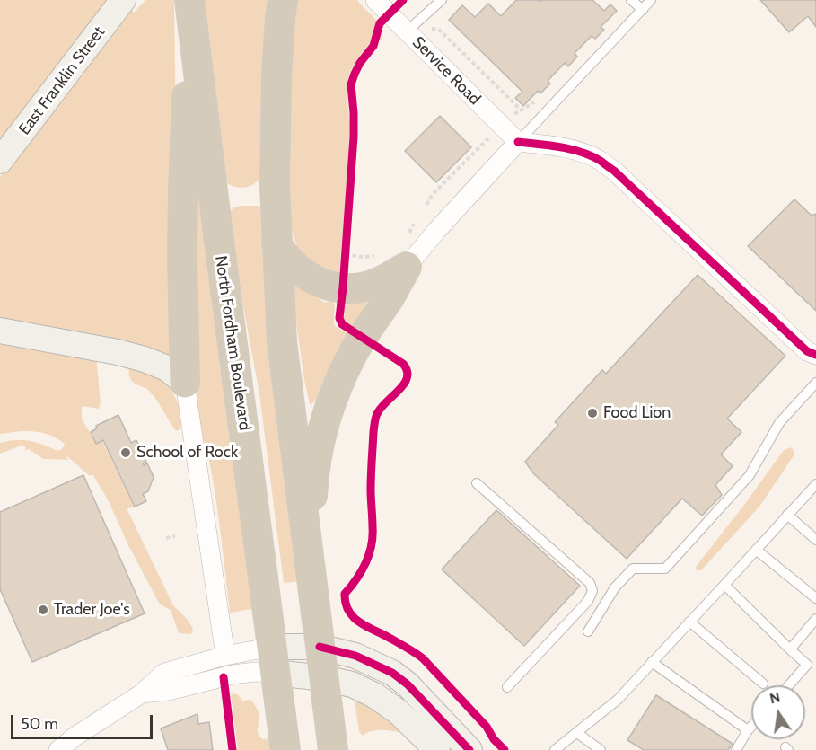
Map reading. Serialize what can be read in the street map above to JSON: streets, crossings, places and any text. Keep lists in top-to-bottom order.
{
  "streets": {
    "highway": ["North Fordham Boulevard"],
    "street": ["Service Road", "East Franklin Street"]
  },
  "places": ["Food Lion", "School of Rock", "Trader Joe's"],
  "scale_bar": "50 m",
  "north": "top"
}
